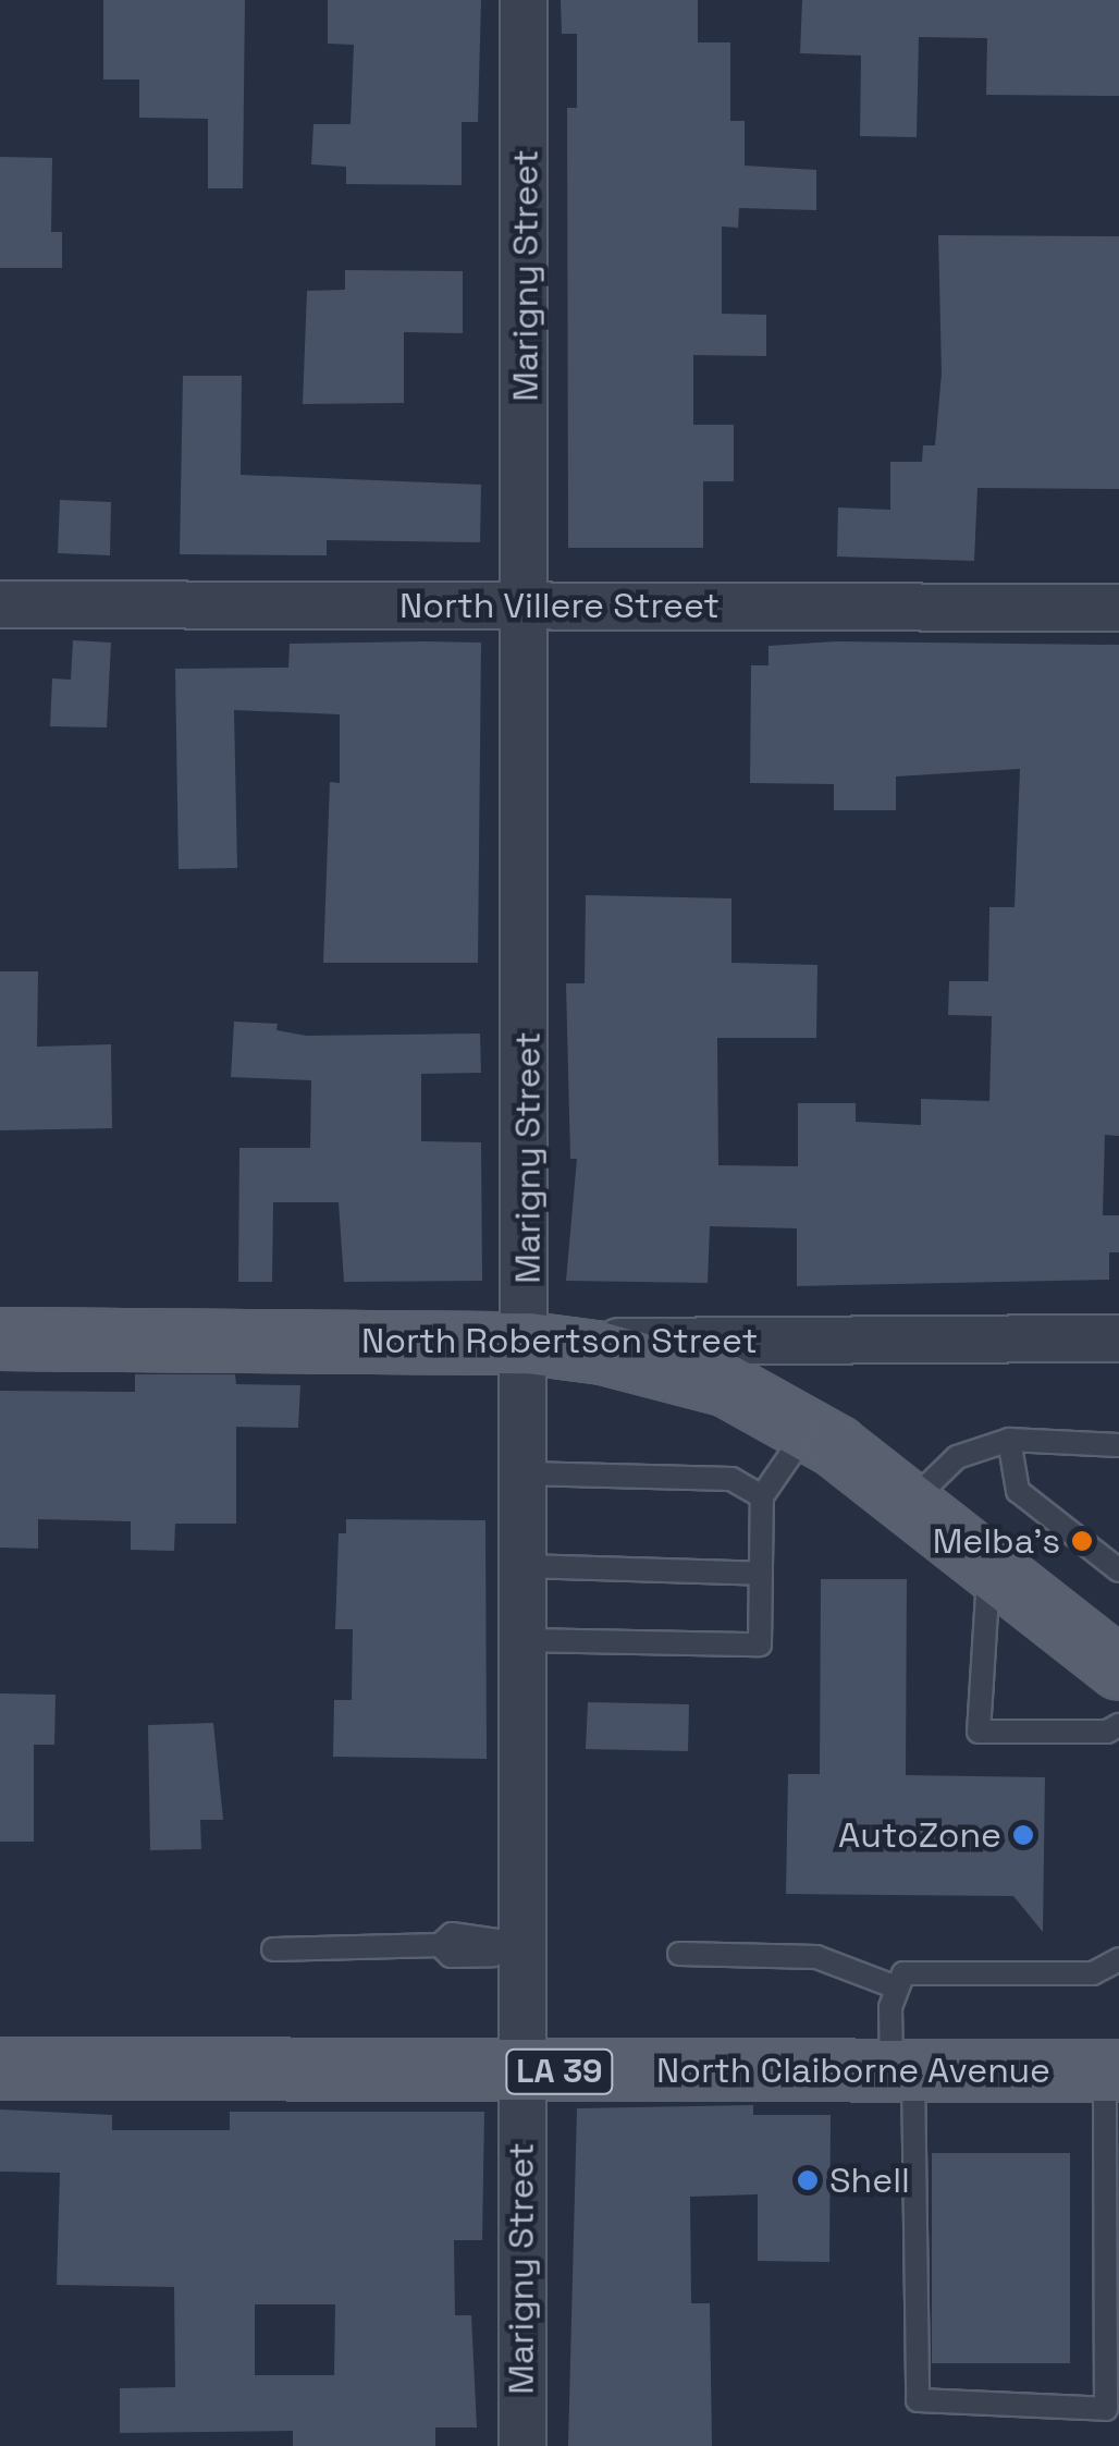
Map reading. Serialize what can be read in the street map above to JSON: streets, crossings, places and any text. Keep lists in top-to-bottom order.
{
  "streets": {
    "main road": ["North Robertson Street", "North Claiborne Avenue", "LA 39"],
    "street": ["Marigny Street", "North Villere Street"]
  },
  "crossings": [
    ["Marigny Street", "North Villere Street"],
    ["Marigny Street", "North Robertson Street"],
    ["Marigny Street", "North Claiborne Avenue"]
  ],
  "places": ["Melba's", "AutoZone", "Shell"]
}
